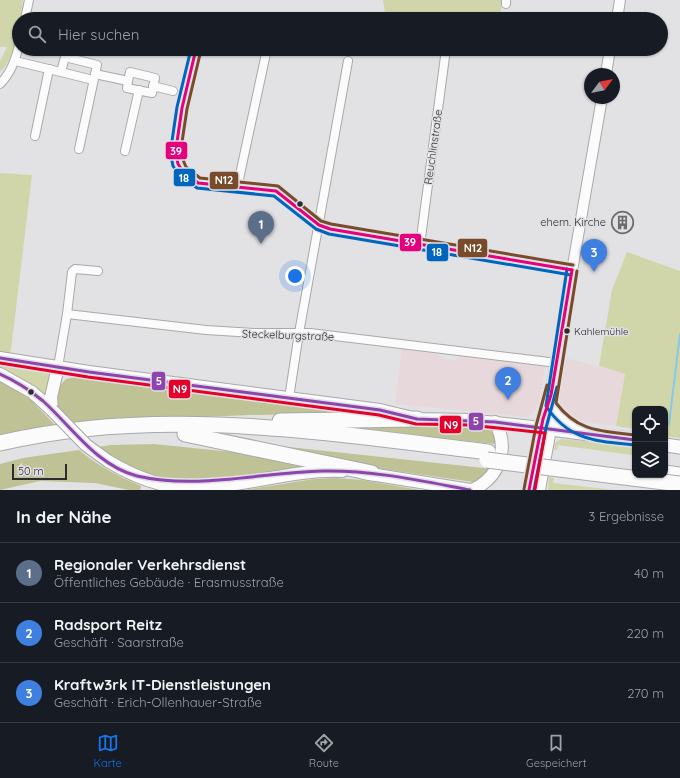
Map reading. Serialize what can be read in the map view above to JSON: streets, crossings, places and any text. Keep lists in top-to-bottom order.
{
  "streets": {
    "street": ["Reuchlinstraße", "Steckelburgstraße"]
  },
  "places": {
    "building": ["ehem. Kirche"],
    "other": ["Kahlemühle"]
  },
  "lines": [
    "transit line 18",
    "transit line N12",
    "transit line 39",
    "transit line 5",
    "transit line N9"
  ],
  "scale_bar": "50 m",
  "north": "top right",
  "page": {
    "search": "Hier suchen",
    "pins": ["1", "3", "2"],
    "scale": "50 m",
    "heading": ["In der Nähe", "3 Ergebnisse"],
    "list": [
      {
        "mark": "1",
        "name": "Regionaler Verkehrsdienst",
        "note": "Öffentliches Gebäude · Erasmusstraße",
        "value": "40 m"
      },
      {
        "mark": "2",
        "name": "Radsport Reitz",
        "note": "Geschäft · Saarstraße",
        "value": "220 m"
      },
      {
        "mark": "3",
        "name": "Kraftw3rk IT-Dienstleistungen",
        "note": "Geschäft · Erich-Ollenhauer-Straße",
        "value": "270 m"
      }
    ],
    "nav": ["Karte", "Route", "Gespeichert"]
  }
}
